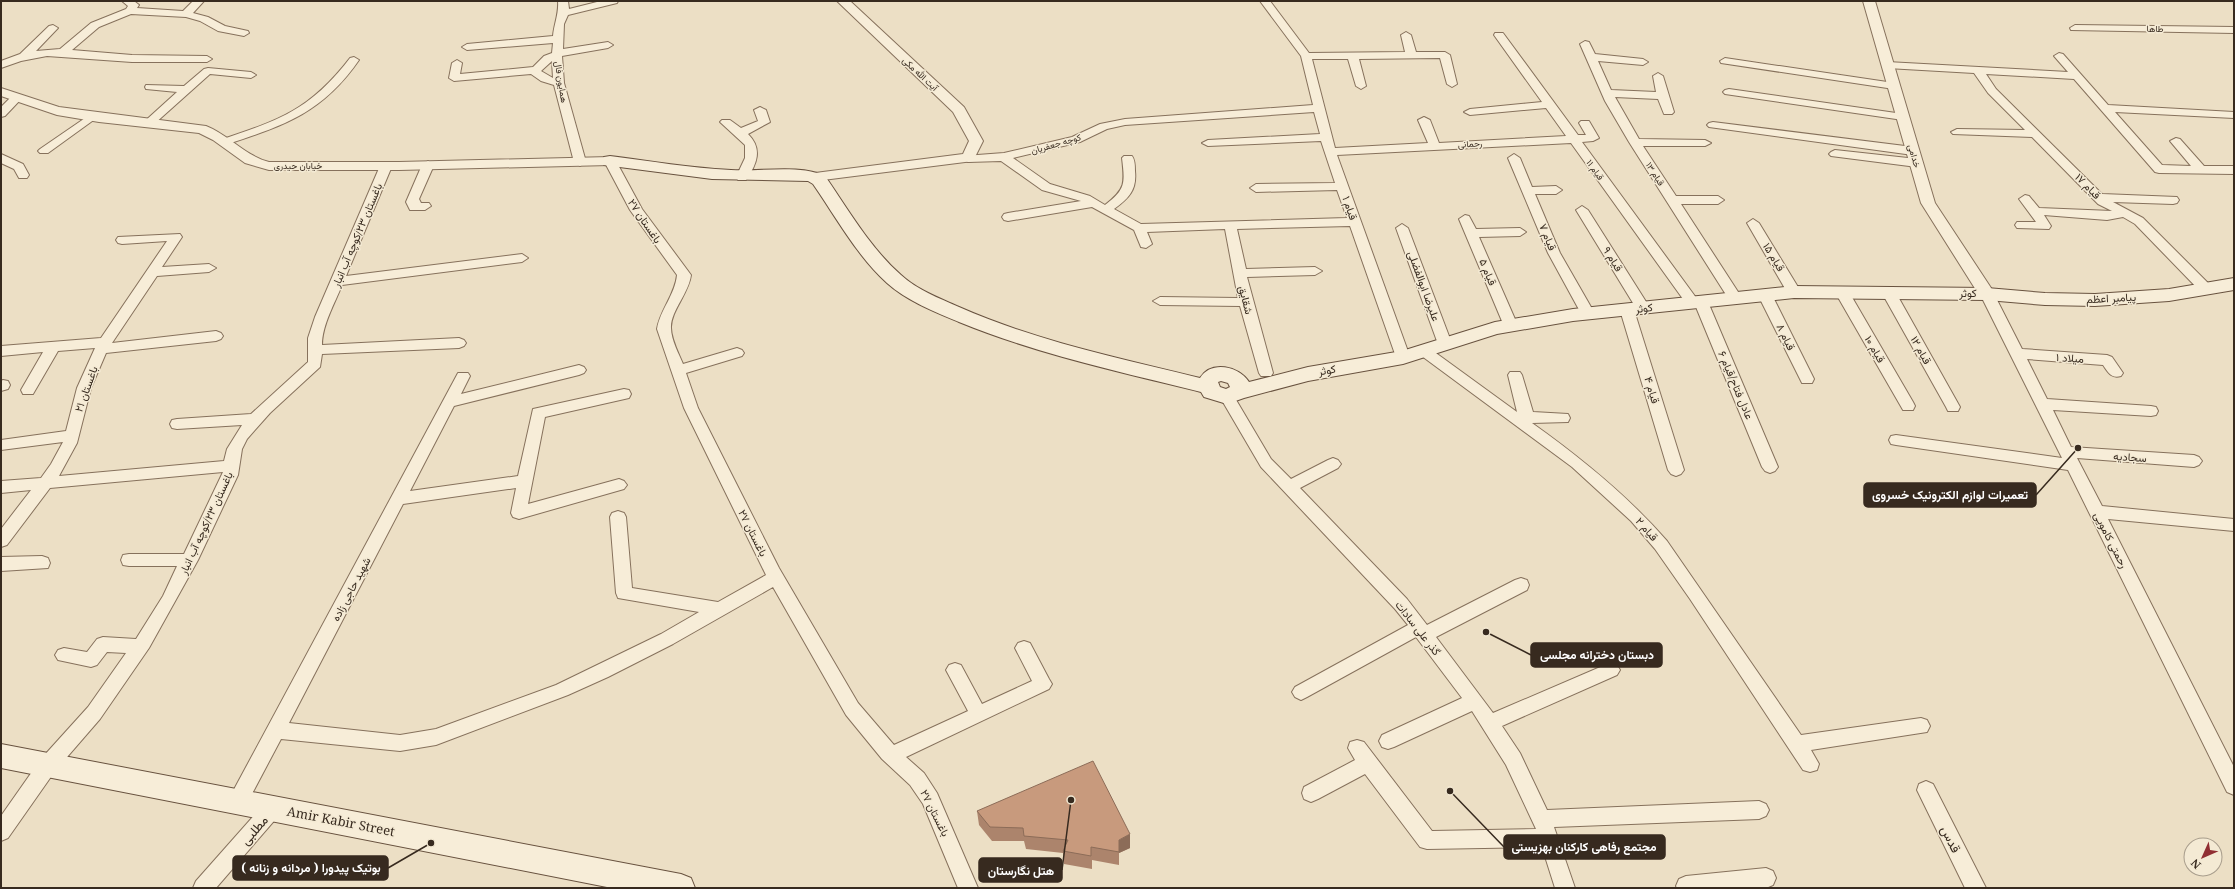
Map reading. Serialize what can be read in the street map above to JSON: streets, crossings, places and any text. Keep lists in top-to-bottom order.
{
  "streets": {
    "main road": ["کوثر", "پیامبر اعظم", "Amir Kabir Street"],
    "street": [
      "طاها",
      "آیت الله مکی",
      "همایون فال",
      "کوچه جعفریان",
      "رحمانی",
      "خدامی",
      "خیابان حیدری",
      "قیام ۱۱",
      "قیام ۱۳",
      "قیام ۱۷",
      "قیام ۱",
      "باغستان ۲۷",
      "باغستان ۲۳/کوچه آب انبار",
      "قیام ۷",
      "قیام ۱۵",
      "قیام ۹",
      "قیام ۵",
      "علیرضا ابوالفضلی",
      "شقایق",
      "قیام ۸",
      "قیام ۱۰",
      "قیام ۱۲",
      "میلاد ۱",
      "عادل فتاح/قیام ۶",
      "باغستان ۲۱",
      "قیام ۴",
      "سجادیه",
      "قیام ۲",
      "رحمتی کامویی",
      "شهید حاجی زاده",
      "گذر علی سادات",
      "مطلبی",
      "قدس"
    ]
  },
  "crossings": [
    ["آیت الله مکی", "کوچه جعفریان"],
    ["همایون فال", "خیابان حیدری"],
    ["کوچه جعفریان", "قیام ۱"],
    ["رحمانی", "قیام ۱۱"],
    ["رحمانی", "قیام ۱"],
    ["خدامی", "کوثر"],
    ["خدامی", "پیامبر اعظم"],
    ["خدامی", "رحمتی کامویی"],
    ["خیابان حیدری", "باغستان ۲۷"],
    ["خیابان حیدری", "باغستان ۲۳/کوچه آب انبار"],
    ["قیام ۱۱", "کوثر"],
    ["قیام ۱۱", "عادل فتاح/قیام ۶"],
    ["قیام ۱۳", "کوثر"],
    ["قیام ۱۷", "پیامبر اعظم"],
    ["قیام ۱", "کوثر"],
    ["باغستان ۲۳/کوچه آب انبار", "Amir Kabir Street"],
    ["قیام ۷", "کوثر"],
    ["قیام ۱۵", "کوثر"],
    ["قیام ۹", "کوثر"],
    ["قیام ۹", "قیام ۴"],
    ["قیام ۵", "کوثر"],
    ["علیرضا ابوالفضلی", "کوثر"],
    ["کوثر", "پیامبر اعظم"],
    ["کوثر", "قیام ۸"],
    ["کوثر", "قیام ۱۰"],
    ["کوثر", "قیام ۱۲"],
    ["کوثر", "عادل فتاح/قیام ۶"],
    ["کوثر", "قیام ۴"],
    ["کوثر", "قیام ۲"],
    ["کوثر", "رحمتی کامویی"],
    ["پیامبر اعظم", "رحمتی کامویی"],
    ["میلاد ۱", "رحمتی کامویی"],
    ["سجادیه", "رحمتی کامویی"],
    ["شهید حاجی زاده", "Amir Kabir Street"],
    ["Amir Kabir Street", "مطلبی"]
  ],
  "places": [
    "تعمیرات لوازم الکترونیک خسروی",
    "دبستان دخترانه مجلسی",
    "مجتمع رفاهی کارکنان بهزیستی",
    "هتل نگارستان",
    "بوتیک پیدورا ( مردانه و زنانه )"
  ],
  "north": "bottom left"
}
